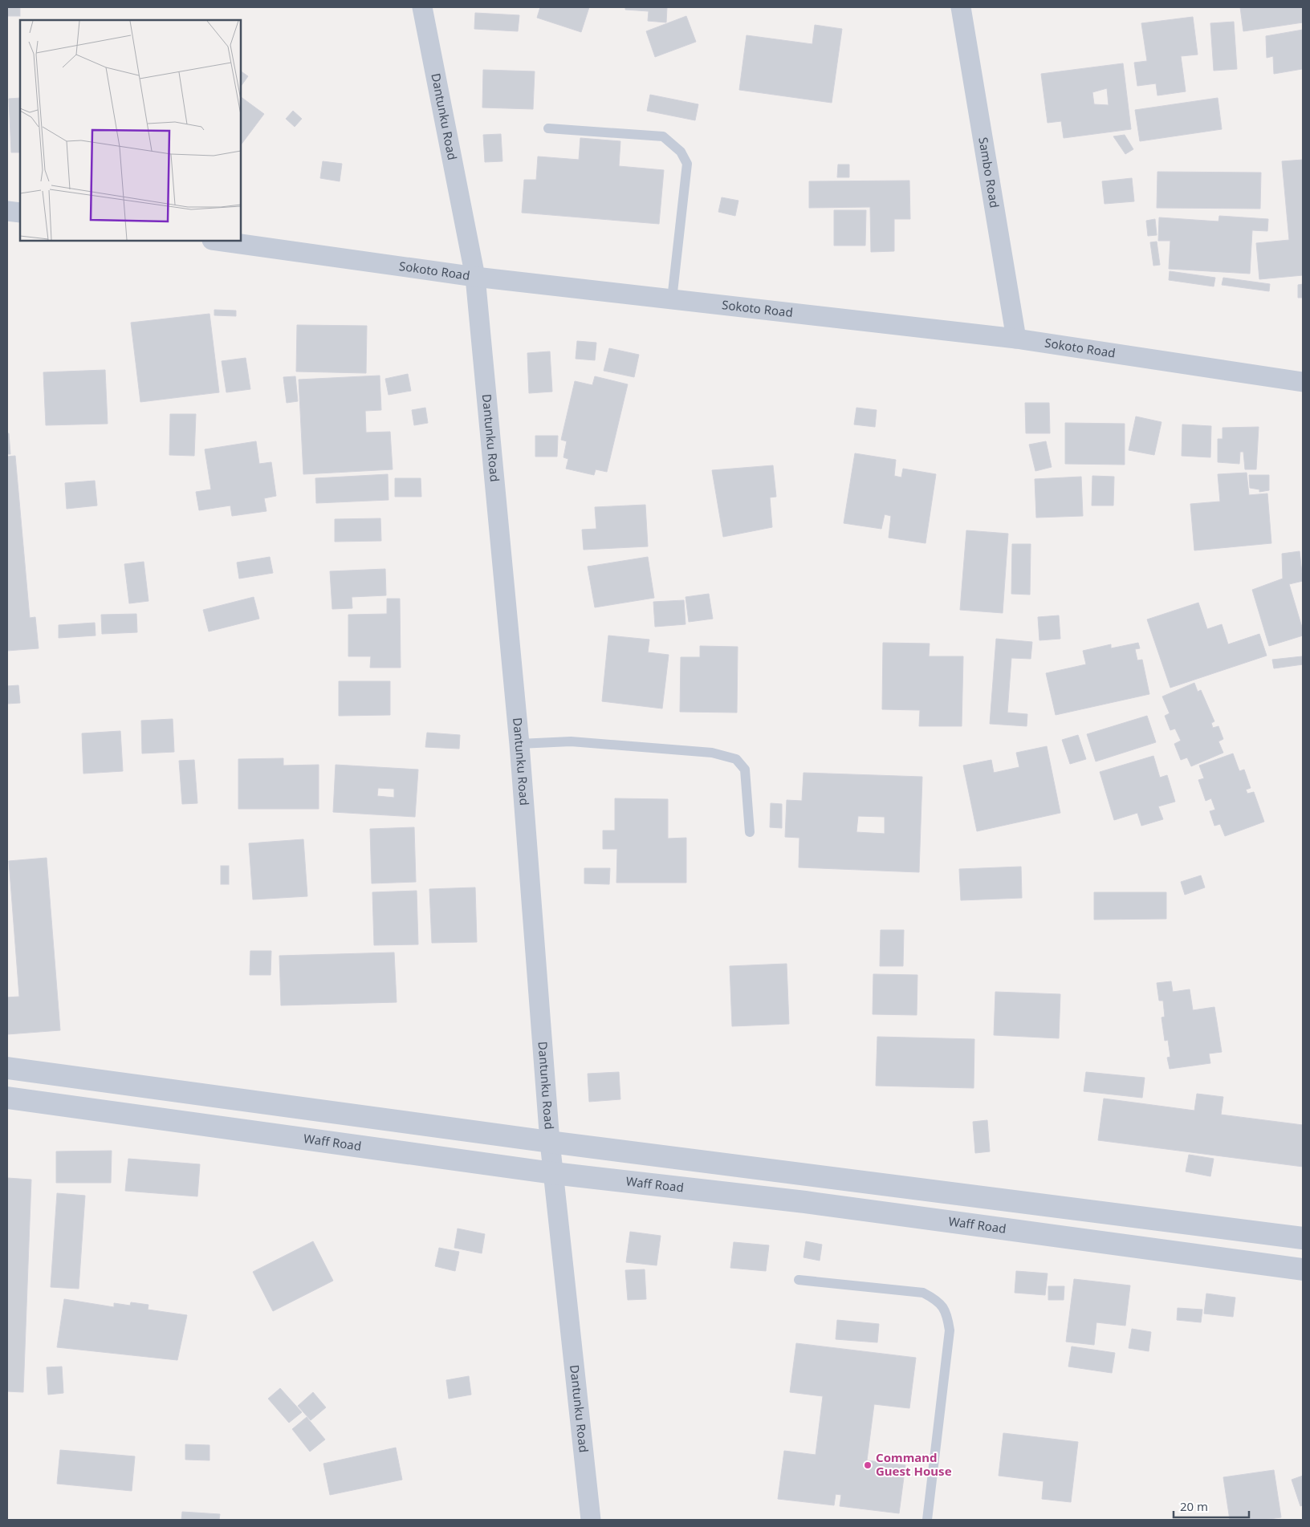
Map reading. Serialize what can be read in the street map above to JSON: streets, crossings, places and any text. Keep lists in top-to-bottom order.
{
  "streets": {
    "street": [
      "Dantunku Road",
      "Sambo Road",
      "Sokoto Road",
      "Waff Road"
    ]
  },
  "crossings": [
    ["Dantunku Road", "Sokoto Road"],
    ["Dantunku Road", "Waff Road"],
    ["Sambo Road", "Sokoto Road"]
  ],
  "places": ["Command Guest House"],
  "scale_bar": "20 m"
}
